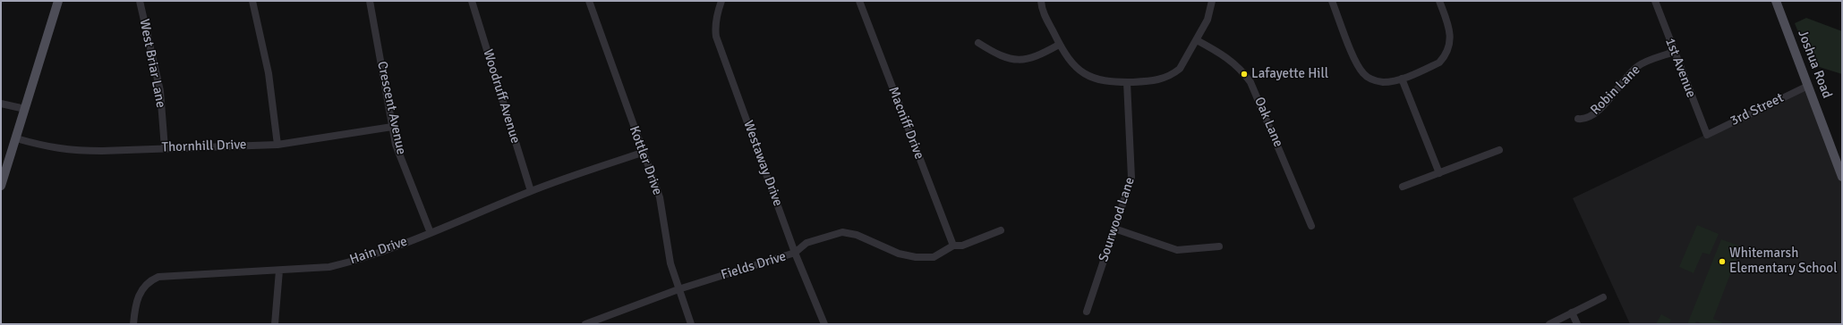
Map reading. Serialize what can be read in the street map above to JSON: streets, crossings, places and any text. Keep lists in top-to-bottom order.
{
  "streets": {
    "main road": ["Joshua Road"],
    "street": [
      "West Briar Lane",
      "1st Avenue",
      "Robin Lane",
      "Woodruff Avenue",
      "Crescent Avenue",
      "3rd Street",
      "Oak Lane",
      "Macniff Drive",
      "Thornhill Drive",
      "Kottler Drive",
      "Westaway Drive",
      "Sourwood Lane",
      "Hain Drive",
      "Fields Drive"
    ]
  },
  "crossings": [
    ["West Briar Lane", "Thornhill Drive"],
    ["Joshua Road", "3rd Street"],
    ["1st Avenue", "Robin Lane"],
    ["1st Avenue", "3rd Street"],
    ["Woodruff Avenue", "Hain Drive"],
    ["Crescent Avenue", "Thornhill Drive"],
    ["Crescent Avenue", "Hain Drive"],
    ["Macniff Drive", "Fields Drive"],
    ["Kottler Drive", "Hain Drive"],
    ["Kottler Drive", "Fields Drive"],
    ["Westaway Drive", "Fields Drive"]
  ],
  "places": ["Lafayette Hill", "Whitemarsh Elementary School"]
}
